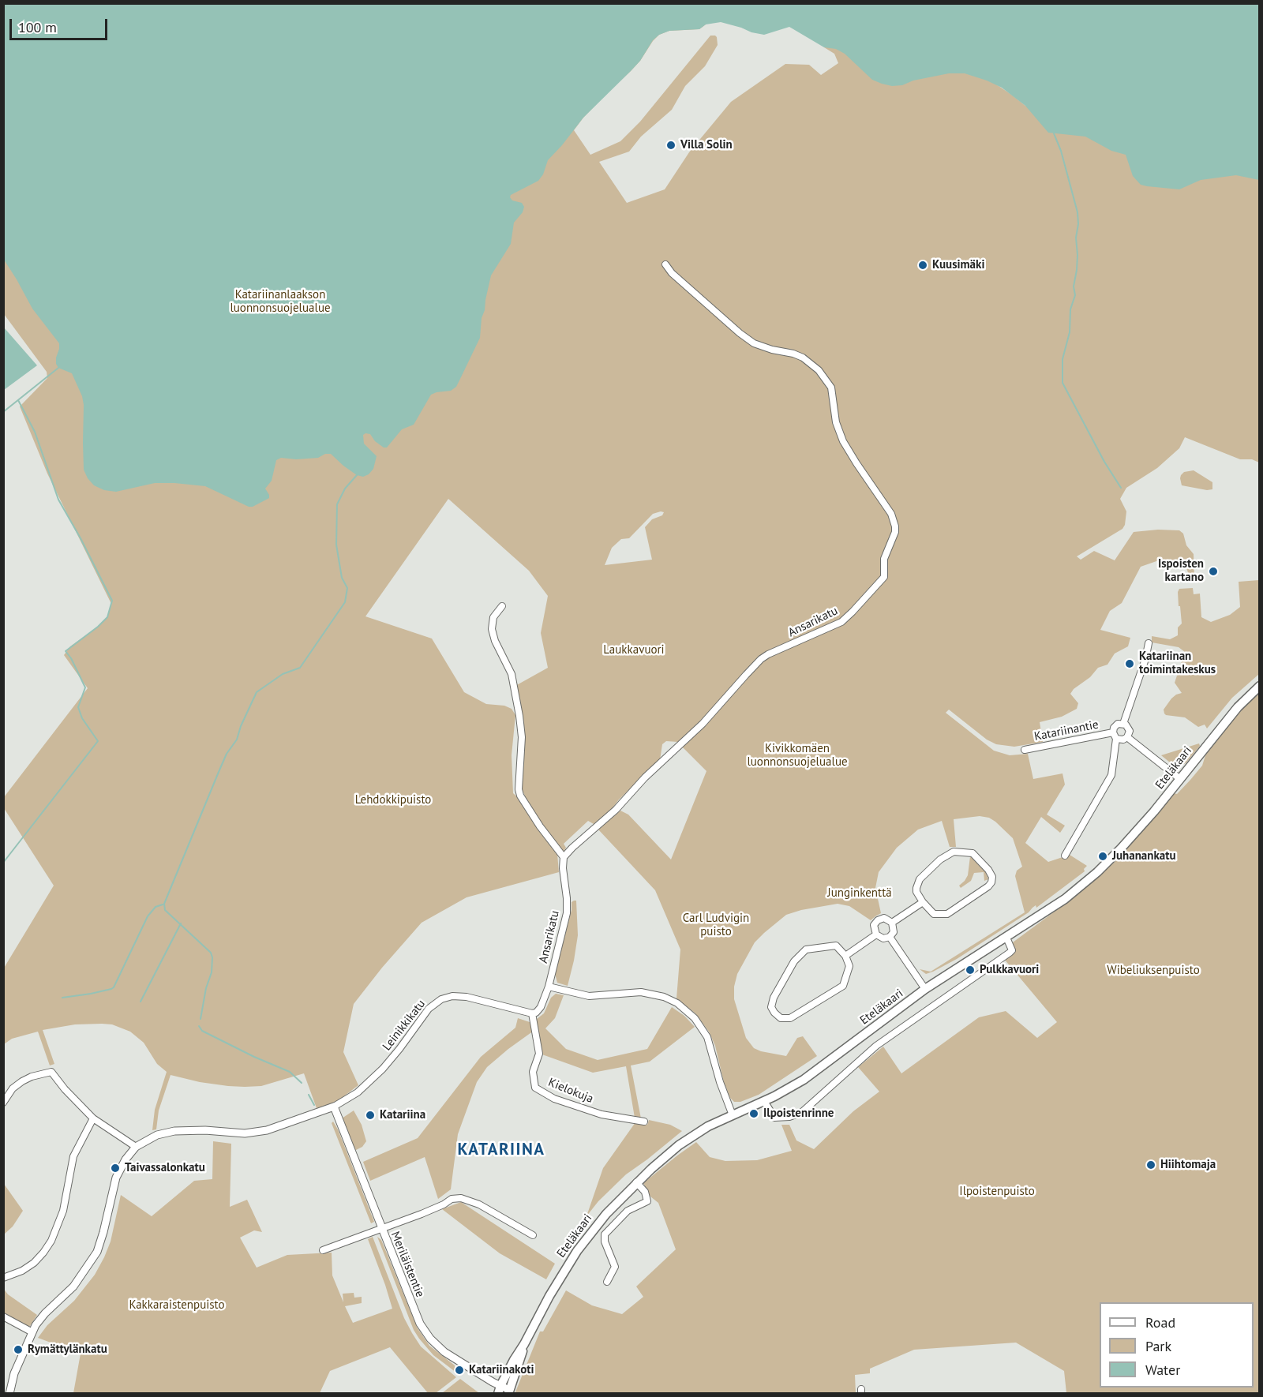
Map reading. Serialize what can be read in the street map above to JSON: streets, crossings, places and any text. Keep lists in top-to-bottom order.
{
  "streets": {
    "main road": ["Eteläkaari"],
    "street": [
      "Ansarikatu",
      "Katariinantie",
      "Leinikkikatu",
      "Kielokuja",
      "Meriläistentie"
    ]
  },
  "crossings": [
    ["Ansarikatu", "Leinikkikatu"],
    ["Ansarikatu", "Kielokuja"],
    ["Eteläkaari", "Meriläistentie"],
    ["Leinikkikatu", "Kielokuja"],
    ["Leinikkikatu", "Meriläistentie"]
  ],
  "districts": ["KATARIINA"],
  "parks": [
    "Katariinanlaakson luonnonsuojelualue",
    "Laukkavuori",
    "Kivikkomäen luonnonsuojelualue",
    "Lehdokkipuisto",
    "Junginkenttä",
    "Carl Ludvigin puisto",
    "Wibeliuksenpuisto",
    "Ilpoistenpuisto",
    "Kakkaraistenpuisto"
  ],
  "places": [
    "Villa Solin",
    "Kuusimäki",
    "Ispoisten kartano",
    "Katariinan toimintakeskus",
    "Juhanankatu",
    "Pulkkavuori",
    "Ilpoistenrinne",
    "Katariina",
    "Hiihtomaja",
    "Taivassalonkatu",
    "Rymättylänkatu",
    "Katariinakoti"
  ],
  "legend": ["Road", "Park", "Water"],
  "scale_bar": "100 m"
}
